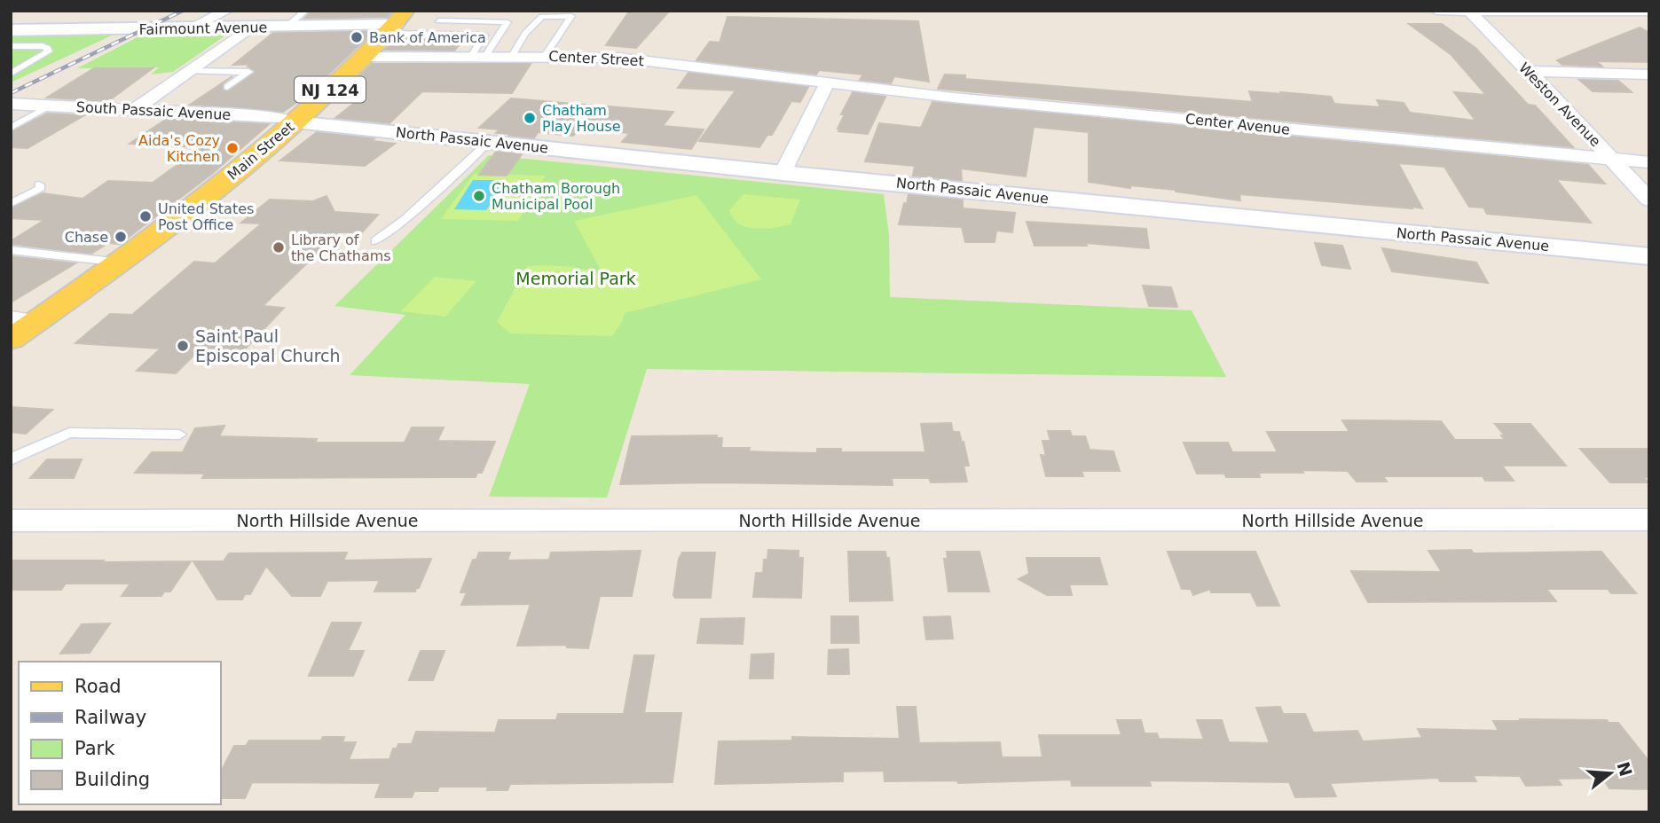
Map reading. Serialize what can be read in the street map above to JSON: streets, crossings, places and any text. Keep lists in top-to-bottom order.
{
  "streets": {
    "main road": [
      "Fairmount Avenue",
      "NJ 124",
      "North Passaic Avenue",
      "Main Street"
    ],
    "street": [
      "Center Street",
      "Weston Avenue",
      "South Passaic Avenue",
      "Center Avenue",
      "North Hillside Avenue"
    ]
  },
  "crossings": [
    ["Fairmount Avenue", "Main Street"],
    ["Center Street", "Center Avenue"],
    ["Center Street", "Main Street"],
    ["Weston Avenue", "Center Avenue"],
    ["South Passaic Avenue", "North Passaic Avenue"],
    ["South Passaic Avenue", "Main Street"],
    ["North Passaic Avenue", "Main Street"]
  ],
  "parks": ["Memorial Park"],
  "places": [
    "Bank of America",
    "Chatham Play House",
    "Aida's Cozy Kitchen",
    "Chatham Borough Municipal Pool",
    "United States Post Office",
    "Chase",
    "Library of the Chathams",
    "Saint Paul Episcopal Church"
  ],
  "legend": [
    "Road",
    "Railway",
    "Park",
    "Building"
  ],
  "north": "right"
}
